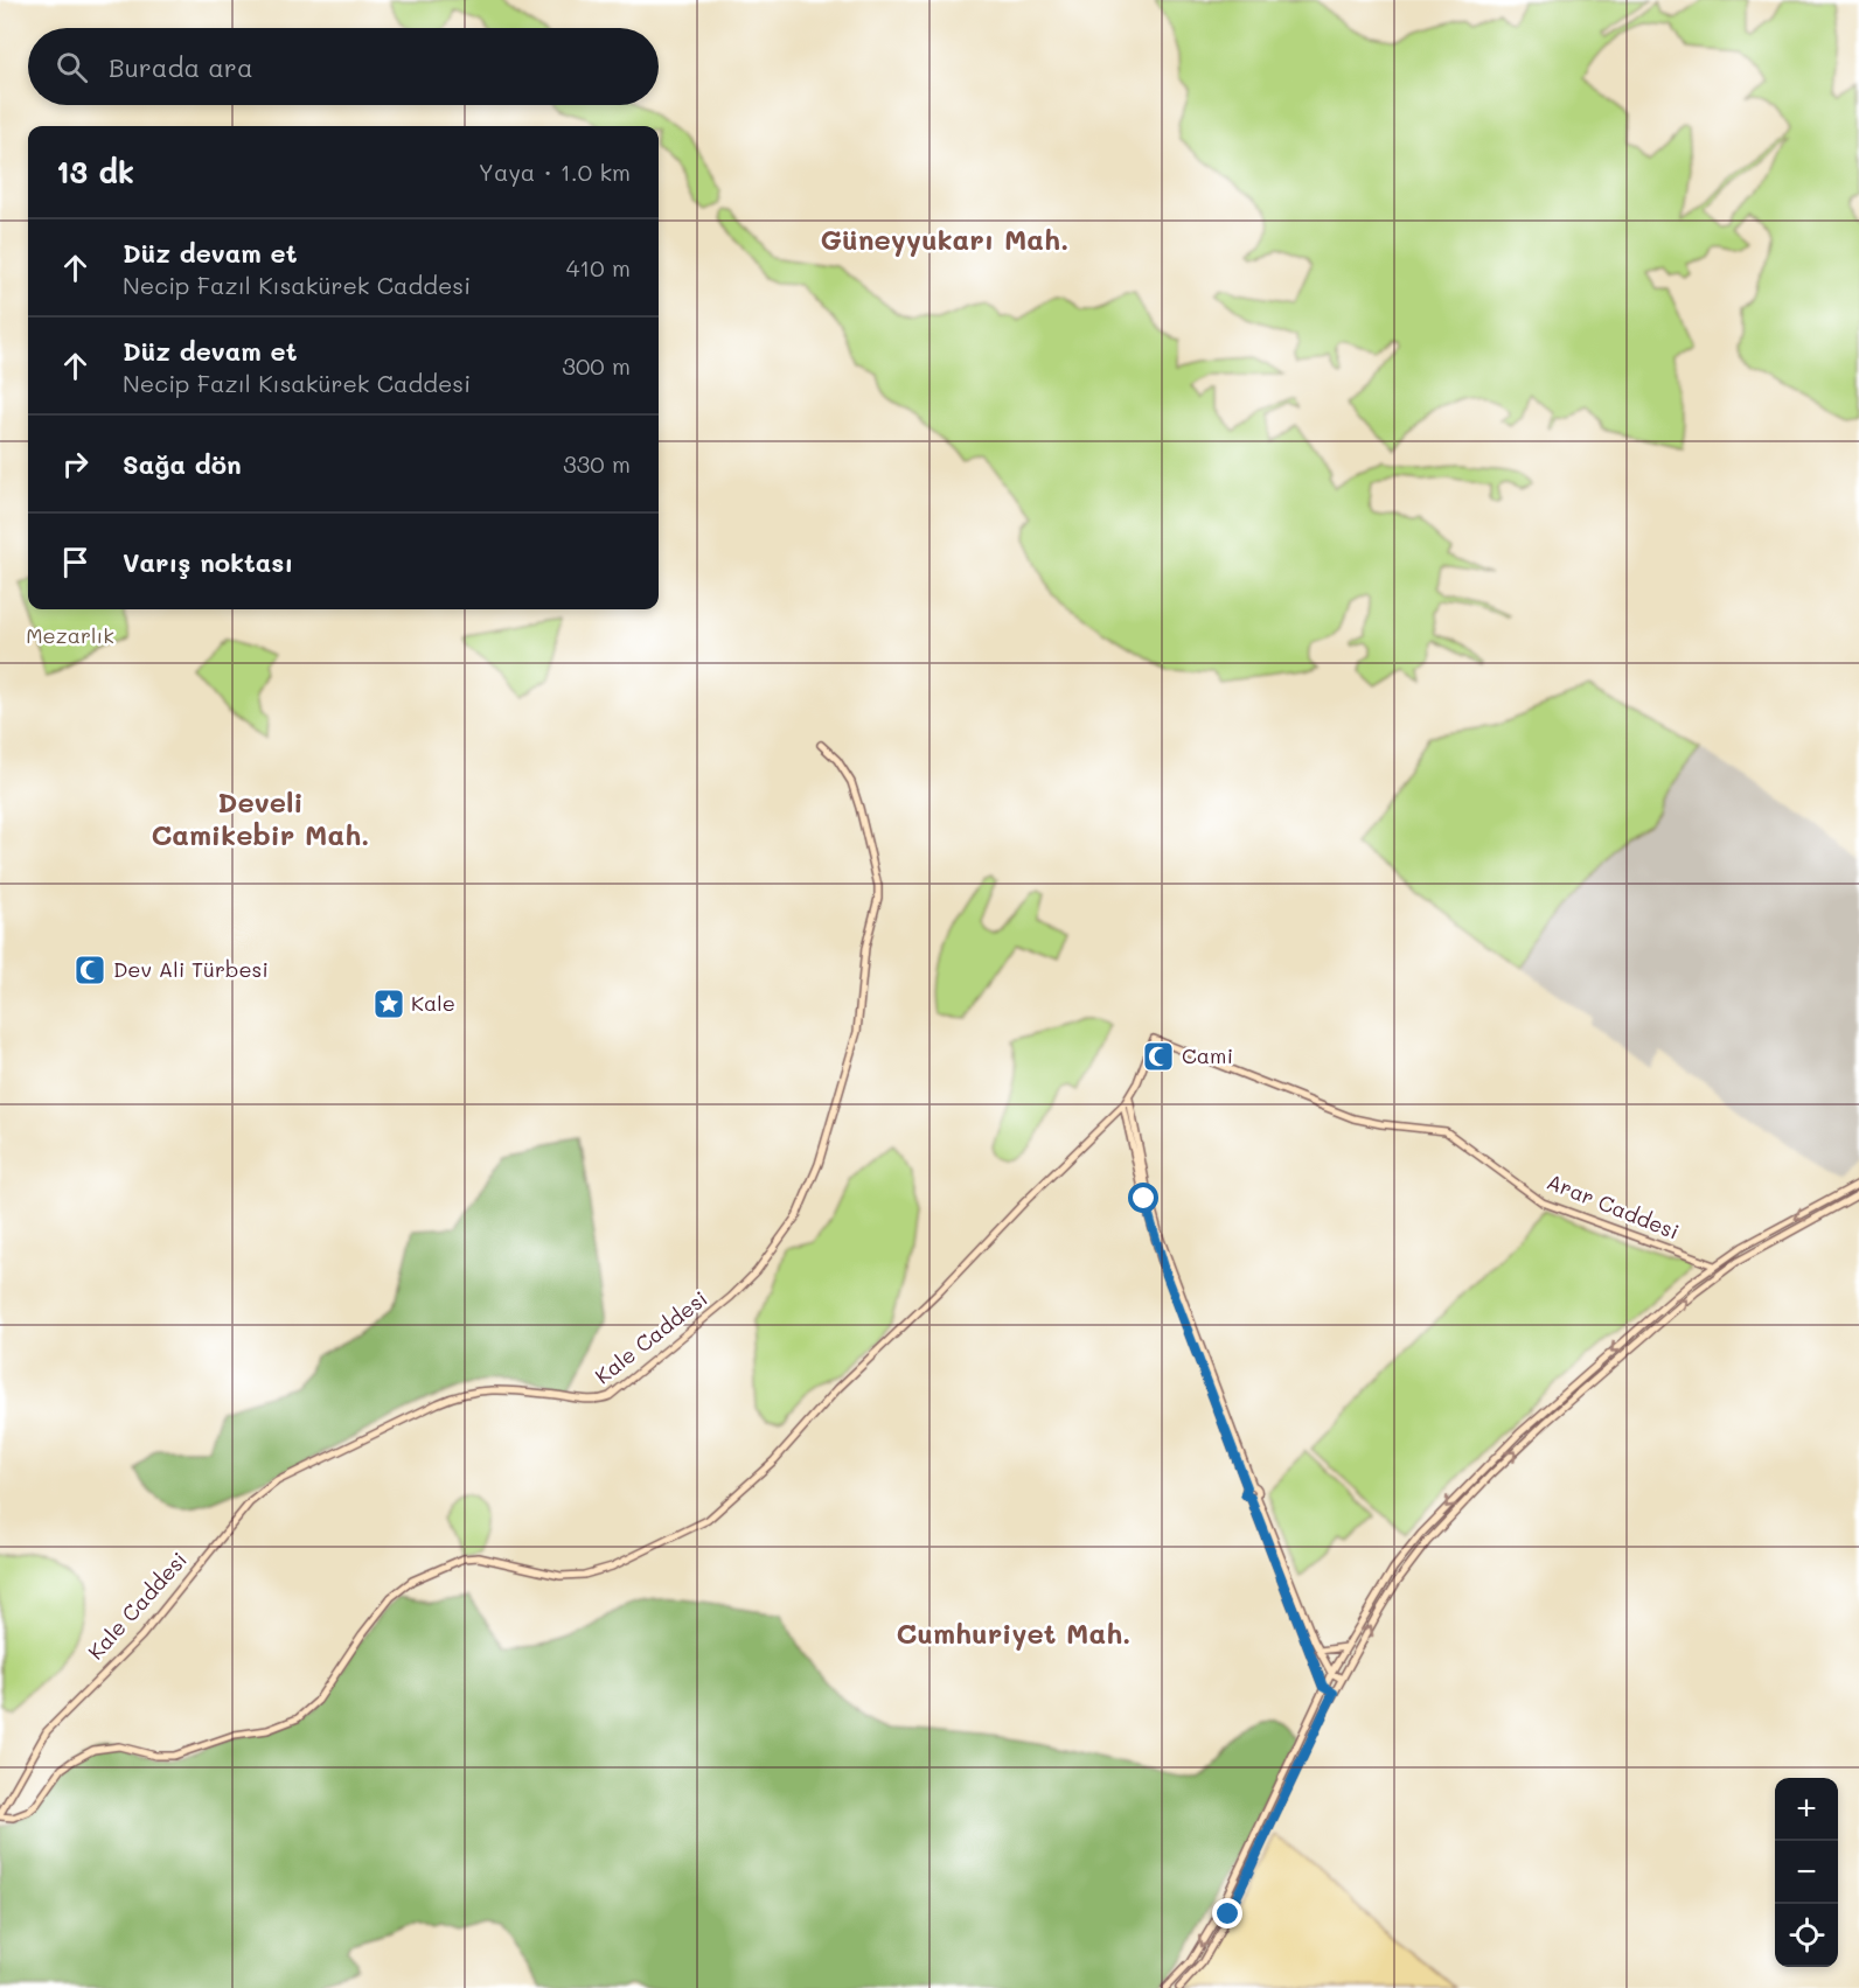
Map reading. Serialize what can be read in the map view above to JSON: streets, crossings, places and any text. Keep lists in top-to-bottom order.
{
  "streets": {
    "street": ["Arar Caddesi", "Kale Caddesi"]
  },
  "districts": ["Güneyyukarı Mah.", "Develi Camikebir Mah.", "Cumhuriyet Mah."],
  "parks": ["Mezarlık"],
  "places": {
    "mosque": ["Dev Ali Türbesi", "Cami"],
    "place": ["Kale"]
  },
  "page": {
    "search": "Burada ara",
    "heading": ["13 dk", "Yaya · 1.0 km"],
    "list": [
      ["Düz devam et", "Necip Fazıl Kısakürek Caddesi", "410 m"],
      ["Düz devam et", "Necip Fazıl Kısakürek Caddesi", "300 m"],
      ["Sağa dön", "330 m"],
      "Varış noktası"
    ],
    "map_buttons": ["+", "−"]
  }
}
